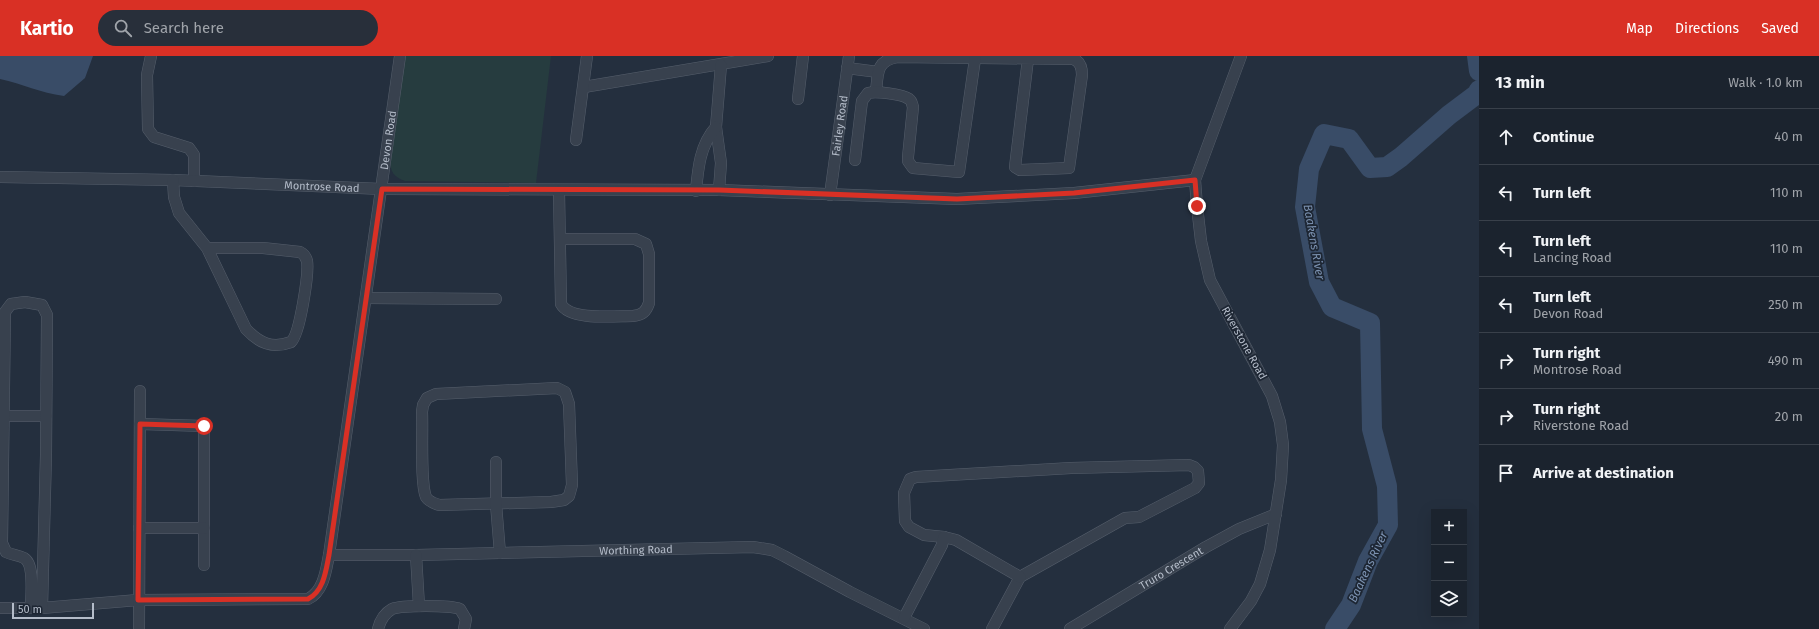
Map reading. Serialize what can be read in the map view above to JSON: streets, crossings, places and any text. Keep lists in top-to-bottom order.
{
  "streets": {
    "street": [
      "Fairley Road",
      "Devon Road",
      "Montrose Road",
      "Riverstone Road",
      "Worthing Road",
      "Truro Crescent"
    ]
  },
  "crossings": [
    ["Fairley Road", "Montrose Road"],
    ["Devon Road", "Montrose Road"],
    ["Devon Road", "Worthing Road"],
    ["Montrose Road", "Riverstone Road"],
    ["Riverstone Road", "Truro Crescent"]
  ],
  "water": ["Baakens River"],
  "scale_bar": "50 m",
  "page": {
    "header": "Kartio",
    "search": "Search here",
    "nav": ["Map", "Directions", "Saved"],
    "heading": ["13 min", "Walk · 1.0 km"],
    "list": [
      ["Continue", "40 m"],
      ["Turn left", "110 m"],
      ["Turn left", "Lancing Road", "110 m"],
      ["Turn left", "Devon Road", "250 m"],
      ["Turn right", "Montrose Road", "490 m"],
      ["Turn right", "Riverstone Road", "20 m"],
      "Arrive at destination"
    ],
    "map_buttons": ["+", "−"],
    "scale": "50 m"
  }
}
